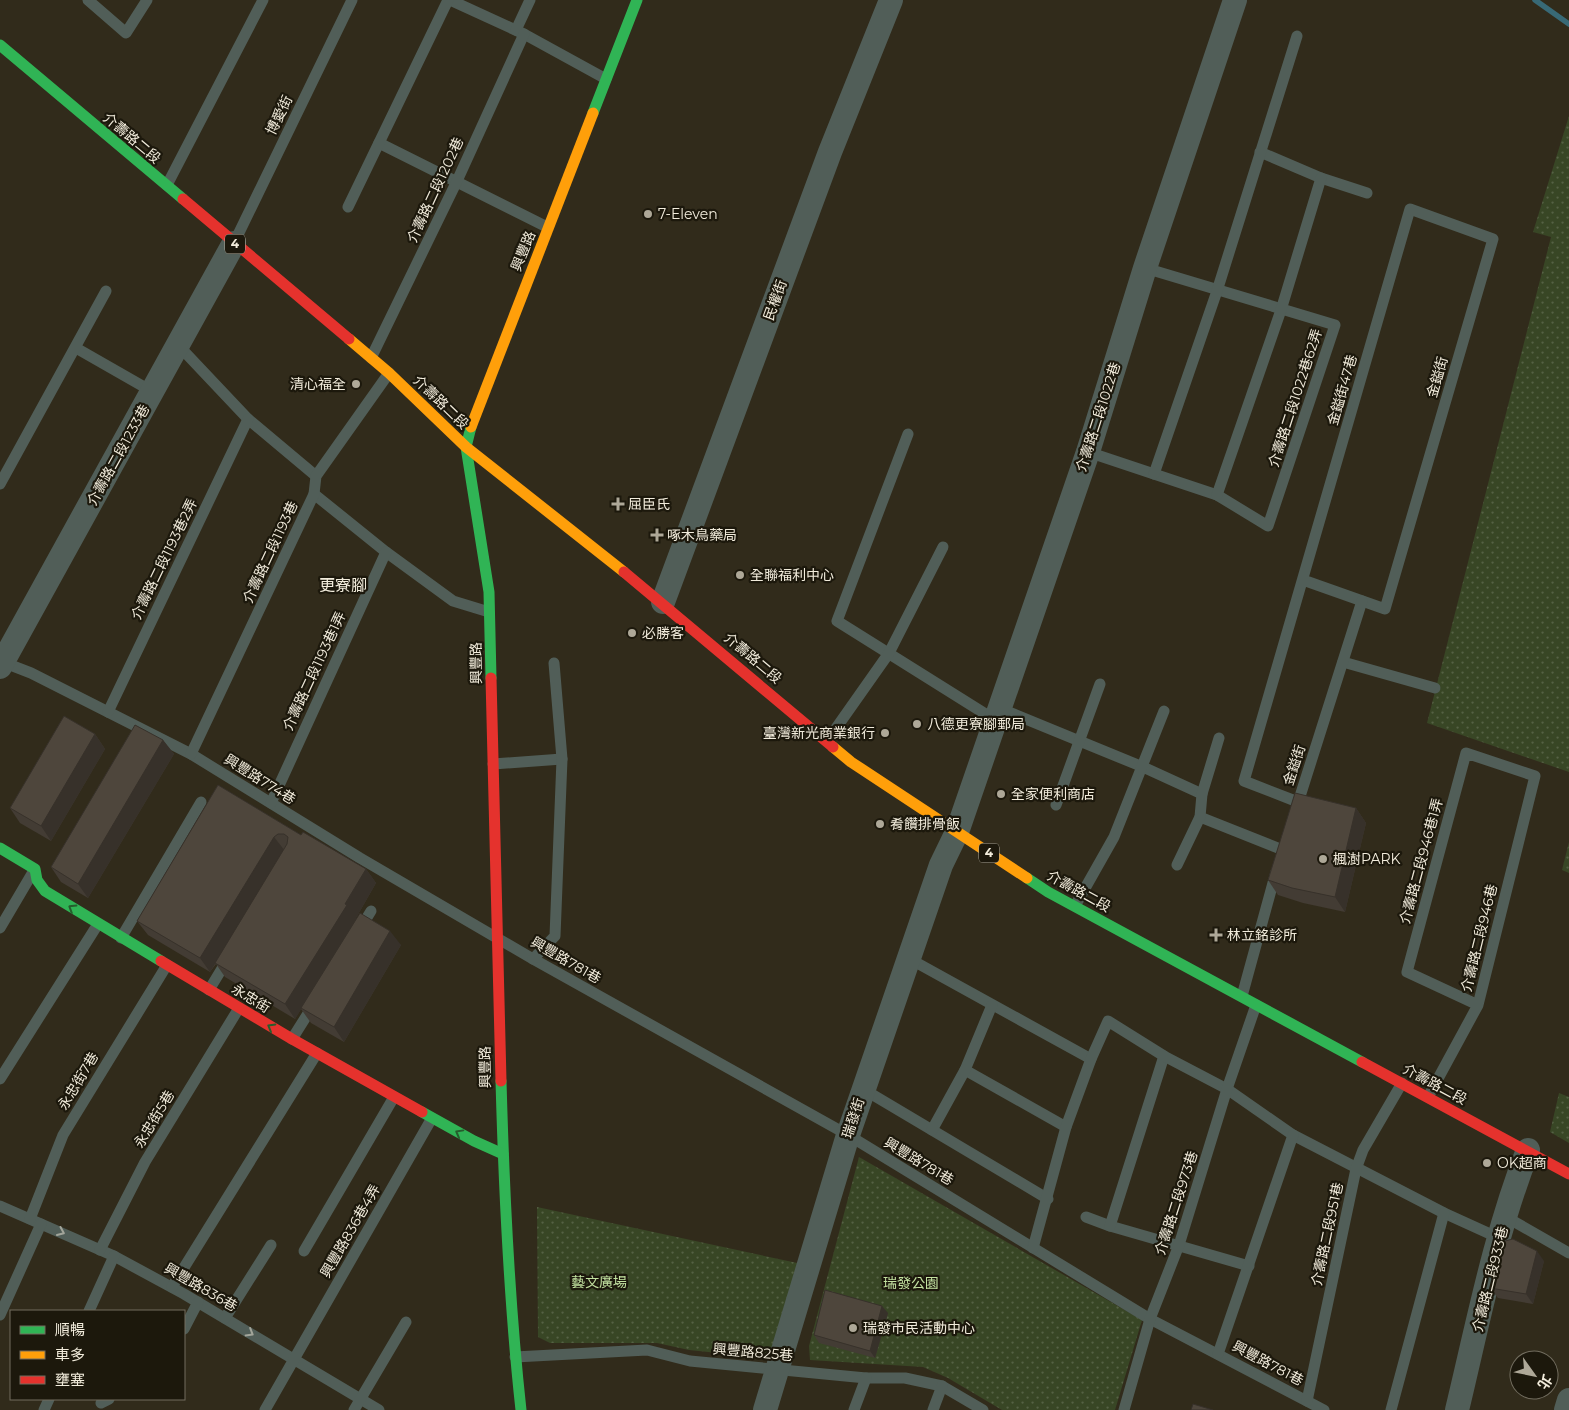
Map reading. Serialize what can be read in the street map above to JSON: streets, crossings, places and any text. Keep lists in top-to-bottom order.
{
  "streets": {
    "main road": [
      "介壽路二段",
      "4",
      "興豐路",
      "永忠街"
    ],
    "street": [
      "民權街",
      "介壽路二段1022巷",
      "介壽路二段1233巷",
      "瑞發街",
      "介壽路二段933巷"
    ],
    "lane": [
      "博愛街",
      "介壽路二段1202巷",
      "金鎰街",
      "金鎰街47巷",
      "介壽路二段1022巷62弄",
      "介壽路二段1193巷",
      "介壽路二段1193巷2弄",
      "介壽路二段1193巷1弄",
      "興豐路774巷",
      "介壽路二段946巷1弄",
      "介壽路二段946巷",
      "興豐路781巷",
      "永忠街7巷",
      "永忠街5巷",
      "介壽路二段973巷",
      "興豐路836巷4弄",
      "介壽路二段951巷",
      "興豐路836巷",
      "興豐路825巷"
    ]
  },
  "crossings": [
    ["博愛街", "介壽路二段"],
    ["博愛街", "介壽路二段1233巷"],
    ["介壽路二段", "介壽路二段1202巷"],
    ["介壽路二段", "興豐路"],
    ["介壽路二段", "民權街"],
    ["介壽路二段", "介壽路二段1022巷"],
    ["介壽路二段", "介壽路二段1233巷"],
    ["介壽路二段", "介壽路二段1193巷"],
    ["介壽路二段", "介壽路二段946巷"],
    ["介壽路二段", "瑞發街"],
    ["介壽路二段", "介壽路二段973巷"],
    ["介壽路二段", "介壽路二段951巷"],
    ["介壽路二段", "介壽路二段933巷"],
    ["興豐路", "興豐路774巷"],
    ["興豐路", "興豐路781巷"],
    ["興豐路", "永忠街"],
    ["興豐路", "興豐路825巷"],
    ["金鎰街", "金鎰街47巷"],
    ["介壽路二段1022巷62弄", "介壽路二段1022巷"],
    ["介壽路二段1022巷", "瑞發街"],
    ["介壽路二段1233巷", "興豐路774巷"],
    ["介壽路二段1193巷", "興豐路774巷"],
    ["介壽路二段1193巷2弄", "興豐路774巷"],
    ["介壽路二段1193巷1弄", "興豐路774巷"],
    ["興豐路774巷", "興豐路781巷"],
    ["介壽路二段946巷1弄", "介壽路二段946巷"],
    ["興豐路781巷", "瑞發街"],
    ["興豐路781巷", "介壽路二段973巷"],
    ["興豐路781巷", "介壽路二段951巷"],
    ["永忠街", "永忠街7巷"],
    ["永忠街", "永忠街5巷"],
    ["永忠街", "興豐路836巷4弄"],
    ["永忠街7巷", "興豐路836巷"],
    ["瑞發街", "興豐路825巷"],
    ["永忠街5巷", "興豐路836巷"],
    ["興豐路836巷4弄", "興豐路836巷"]
  ],
  "one_way": ["永忠街"],
  "districts": ["更寮腳"],
  "parks": ["藝文廣場", "瑞發公園"],
  "places": {
    "other": [
      "7-Eleven",
      "清心福全",
      "全聯福利中心",
      "必勝客",
      "八德更寮腳郵局",
      "臺灣新光商業銀行",
      "全家便利商店",
      "肴饡排骨飯",
      "楓澍PARK",
      "OK超商",
      "瑞發市民活動中心"
    ],
    "health": ["屈臣氏", "啄木鳥藥局", "林立銘診所"]
  },
  "legend": ["順暢", "車多", "壅塞"],
  "north": "bottom right"
}
